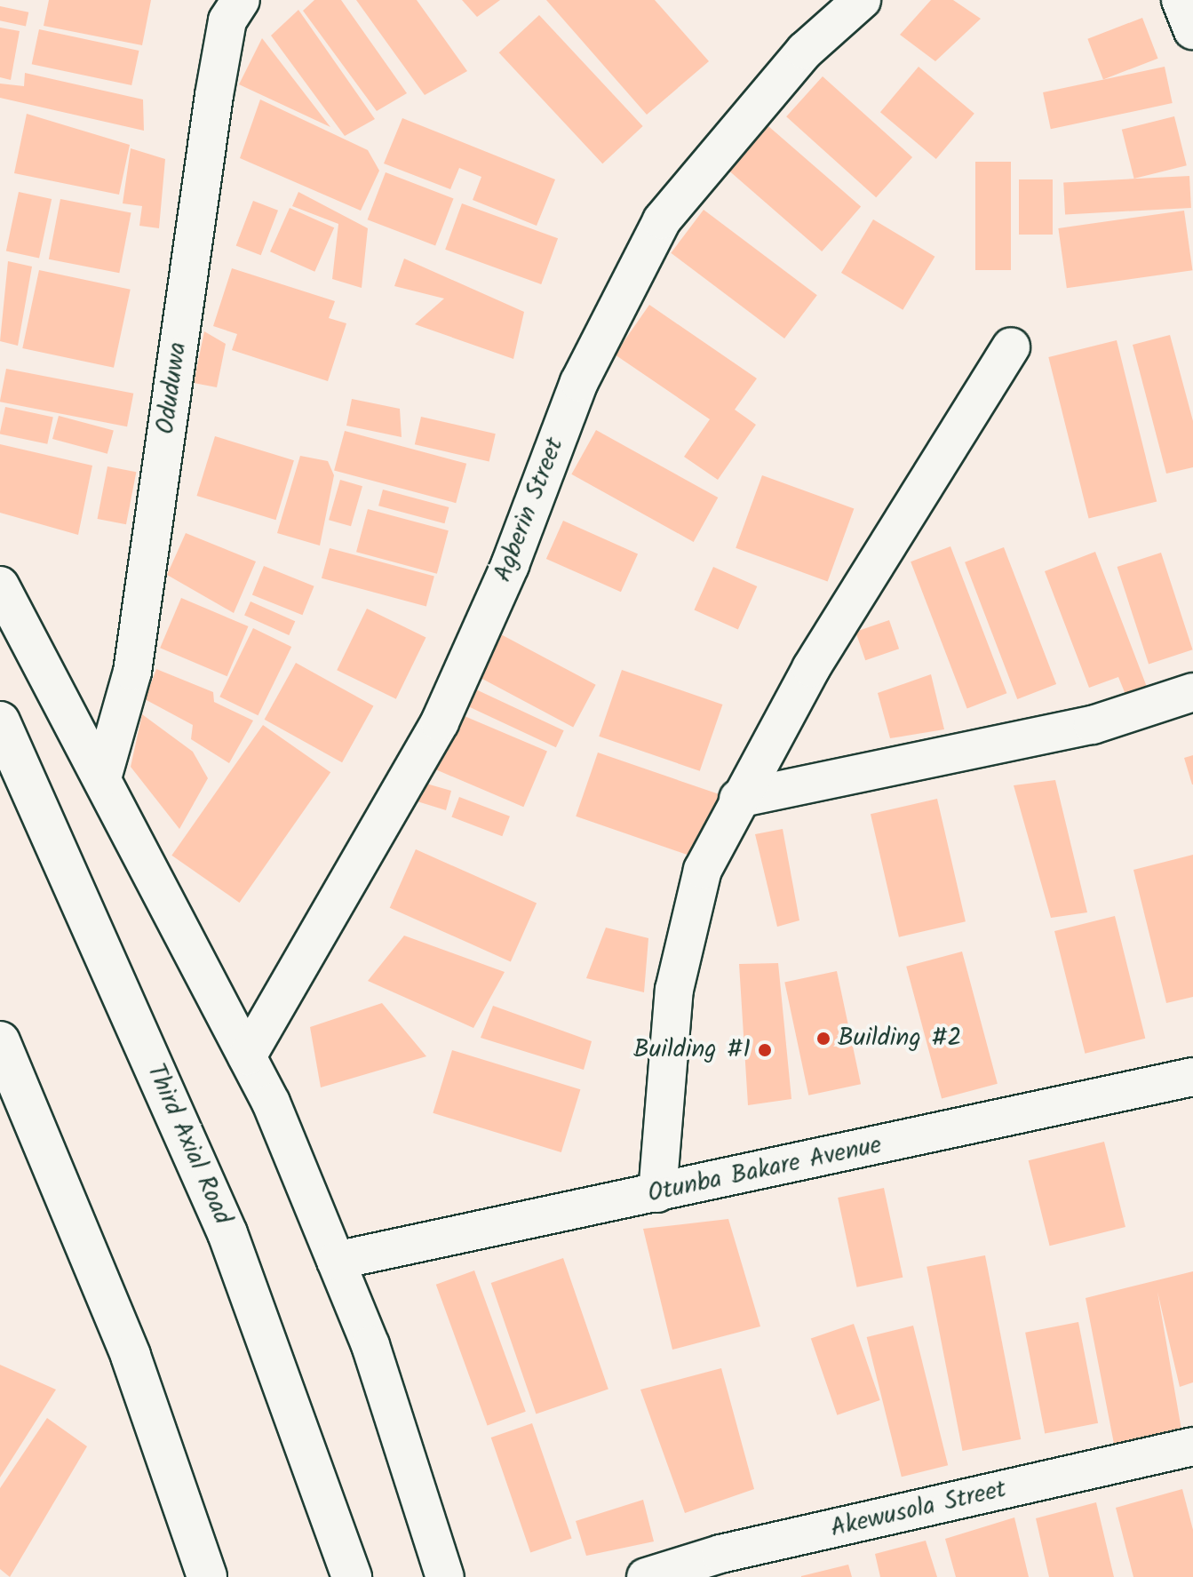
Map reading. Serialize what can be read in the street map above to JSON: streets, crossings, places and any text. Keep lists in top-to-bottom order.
{
  "streets": {
    "highway": ["Third Axial Road"],
    "street": [
      "Oduduwa",
      "Agberin Street",
      "Otunba Bakare Avenue",
      "Akewusola Street"
    ]
  },
  "places": ["Building #2", "Building #1"]
}
